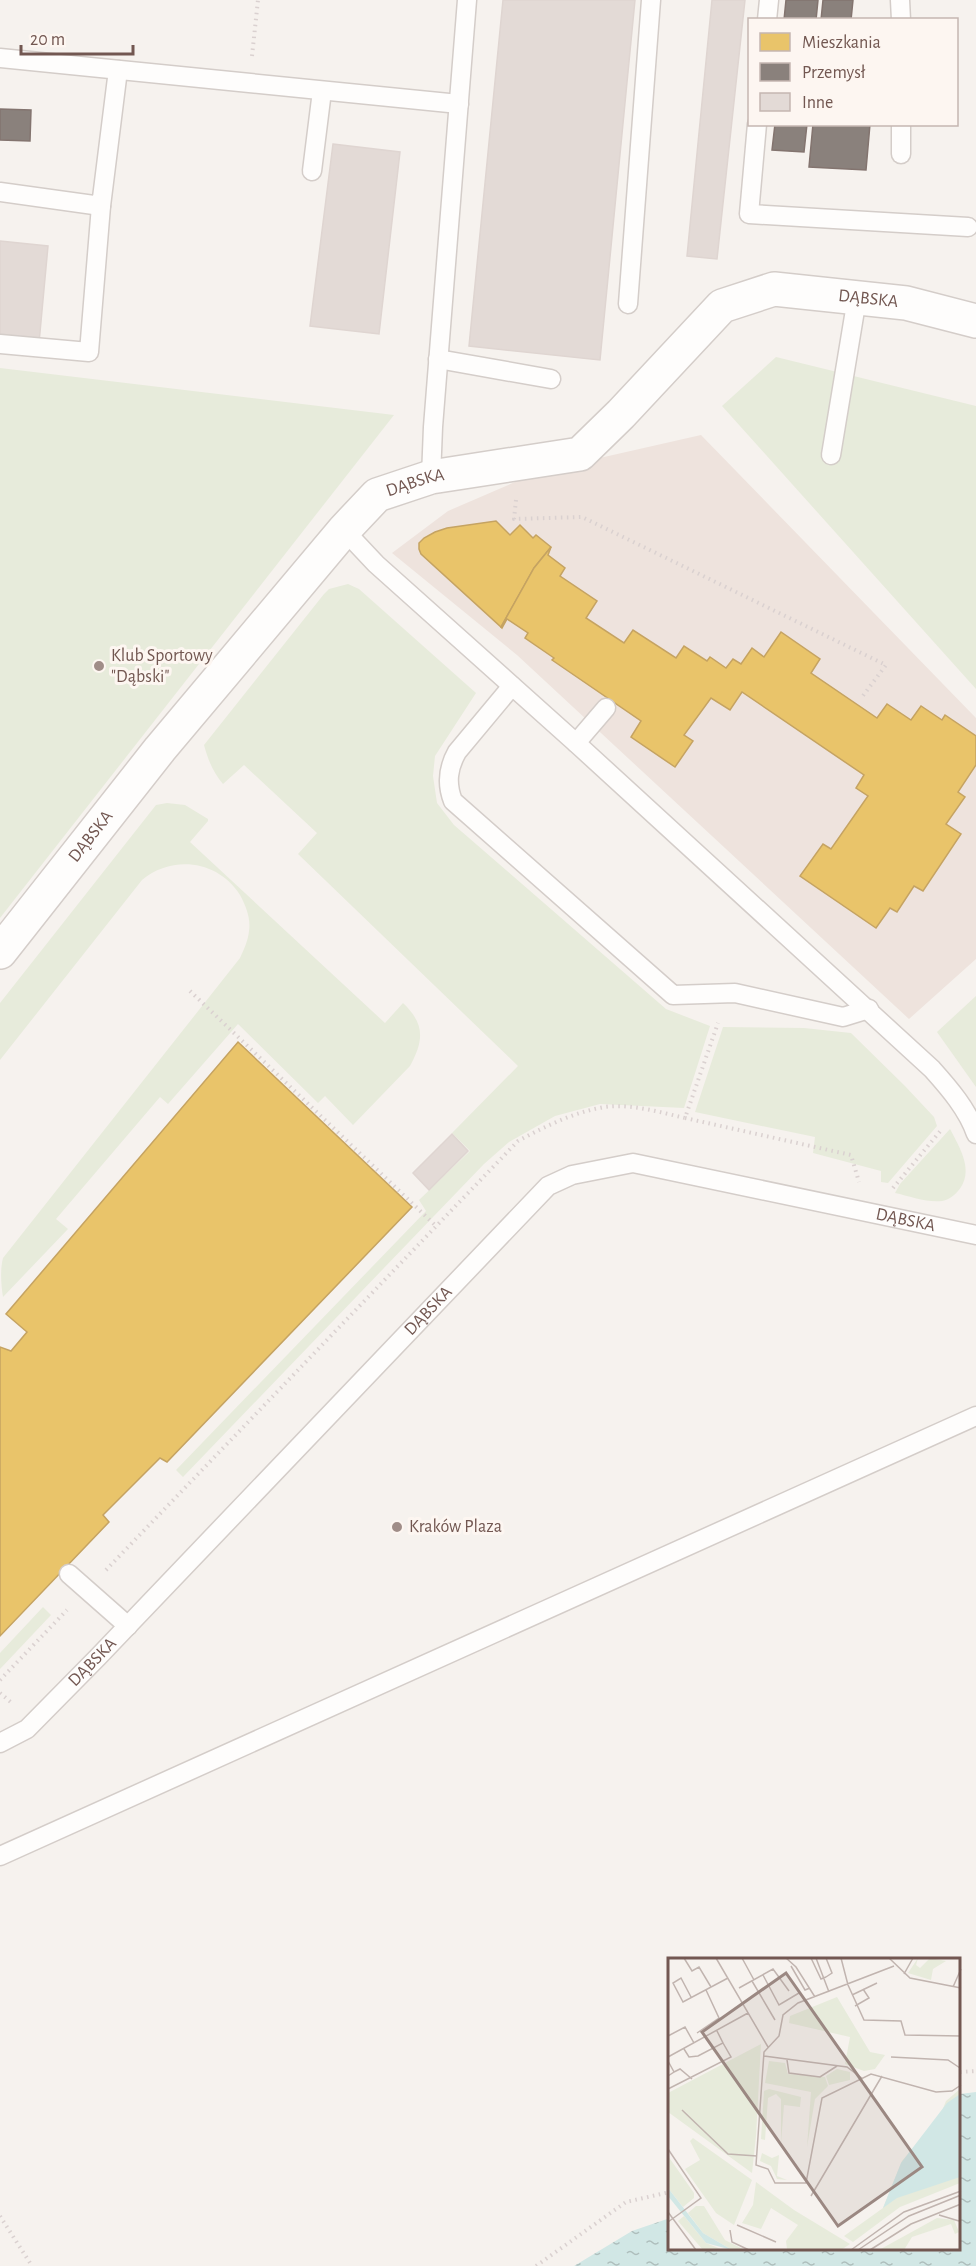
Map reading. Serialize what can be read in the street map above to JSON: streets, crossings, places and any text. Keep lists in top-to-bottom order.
{
  "streets": {
    "street": ["DĄBSKA"]
  },
  "places": ["Klub Sportowy \"Dąbski\"", "Kraków Plaza"],
  "legend": ["Mieszkania", "Przemysł", "Inne"],
  "scale_bar": "20 m"
}
